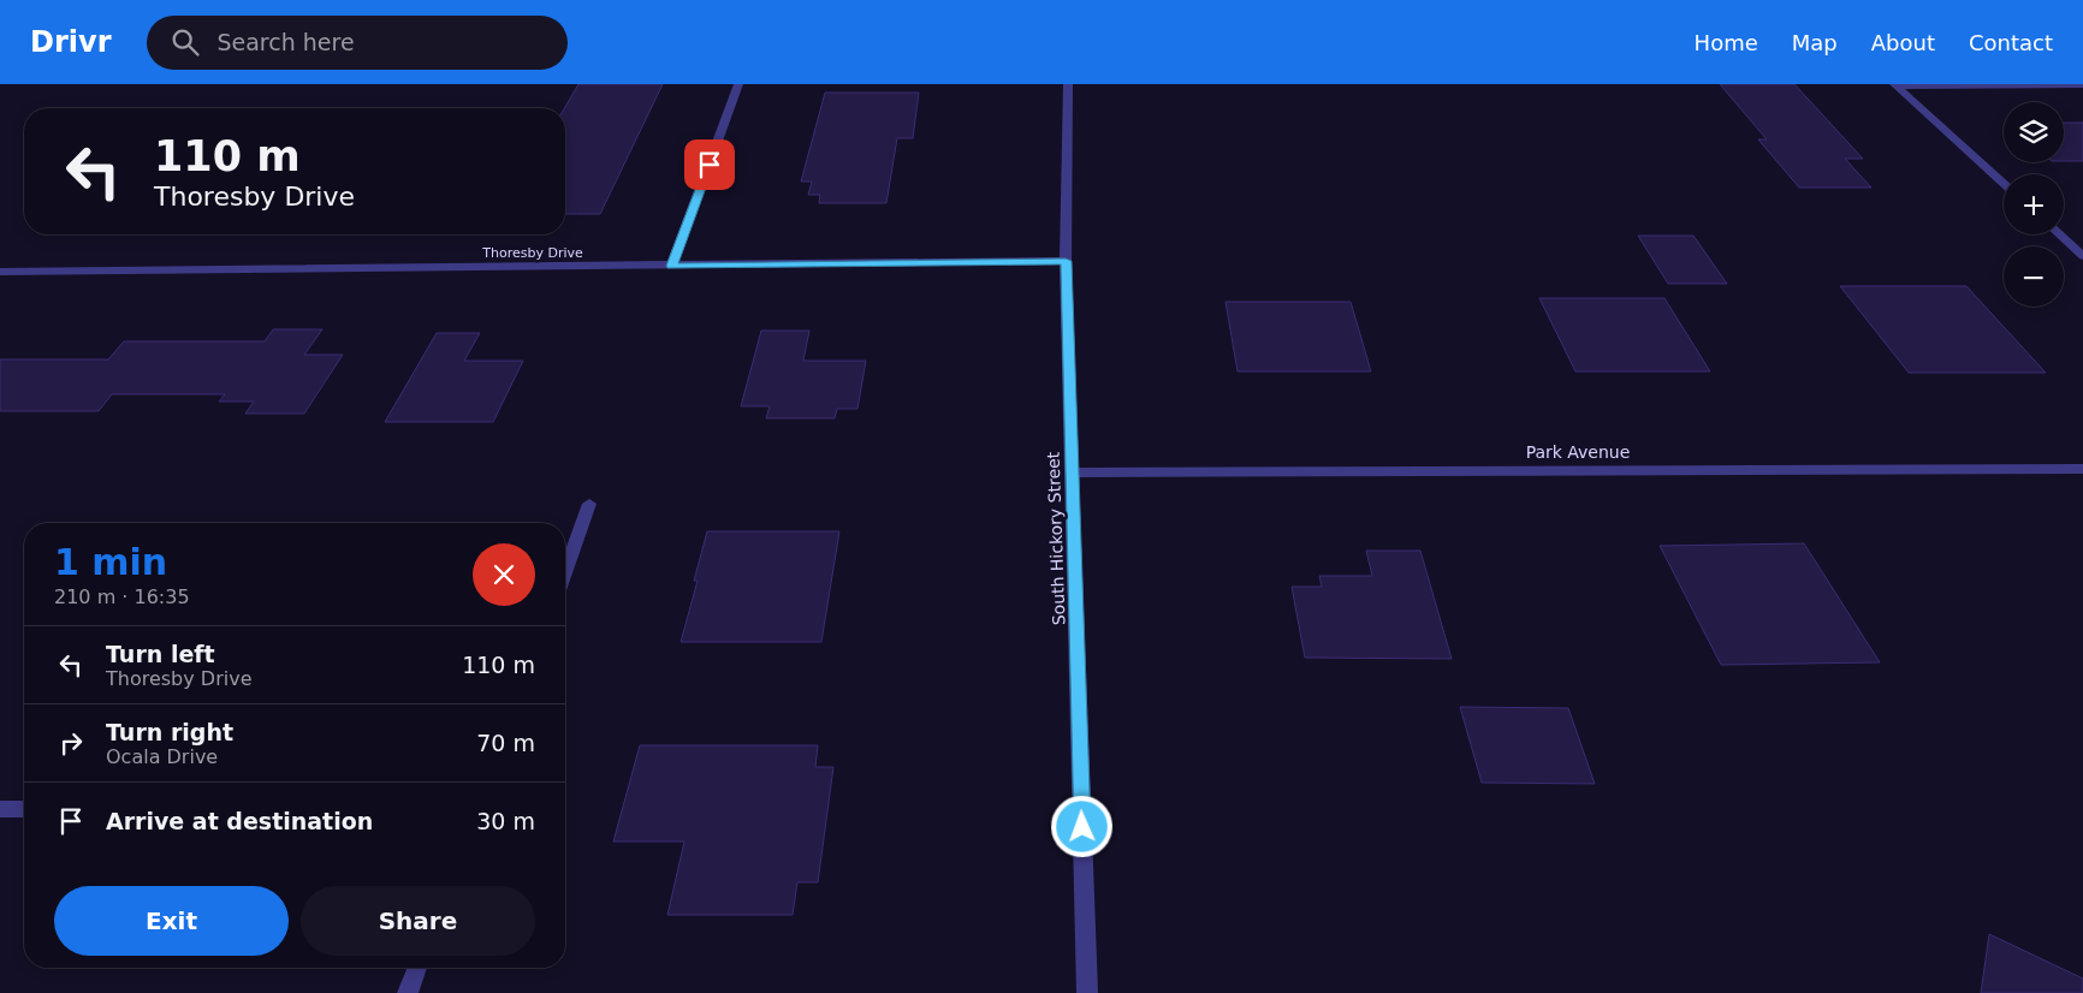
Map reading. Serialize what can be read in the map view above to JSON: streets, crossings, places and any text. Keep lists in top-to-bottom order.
{
  "streets": {
    "street": ["Thoresby Drive", "Park Avenue", "South Hickory Street"]
  },
  "crossings": [
    ["Thoresby Drive", "South Hickory Street"],
    ["Park Avenue", "South Hickory Street"]
  ],
  "page": {
    "header": "Drivr",
    "search": "Search here",
    "nav": [
      "Home",
      "Map",
      "About",
      "Contact"
    ],
    "map_buttons": ["+", "−"],
    "turn": ["110 m", "Thoresby Drive"],
    "heading": ["1 min", "210 m · 16:35"],
    "list": [
      {
        "name": "Turn left",
        "note": "Thoresby Drive",
        "value": "110 m"
      },
      {
        "name": "Turn right",
        "note": "Ocala Drive",
        "value": "70 m"
      },
      {
        "name": "Arrive at destination",
        "value": "30 m"
      }
    ],
    "buttons": ["Exit", "Share"]
  }
}
